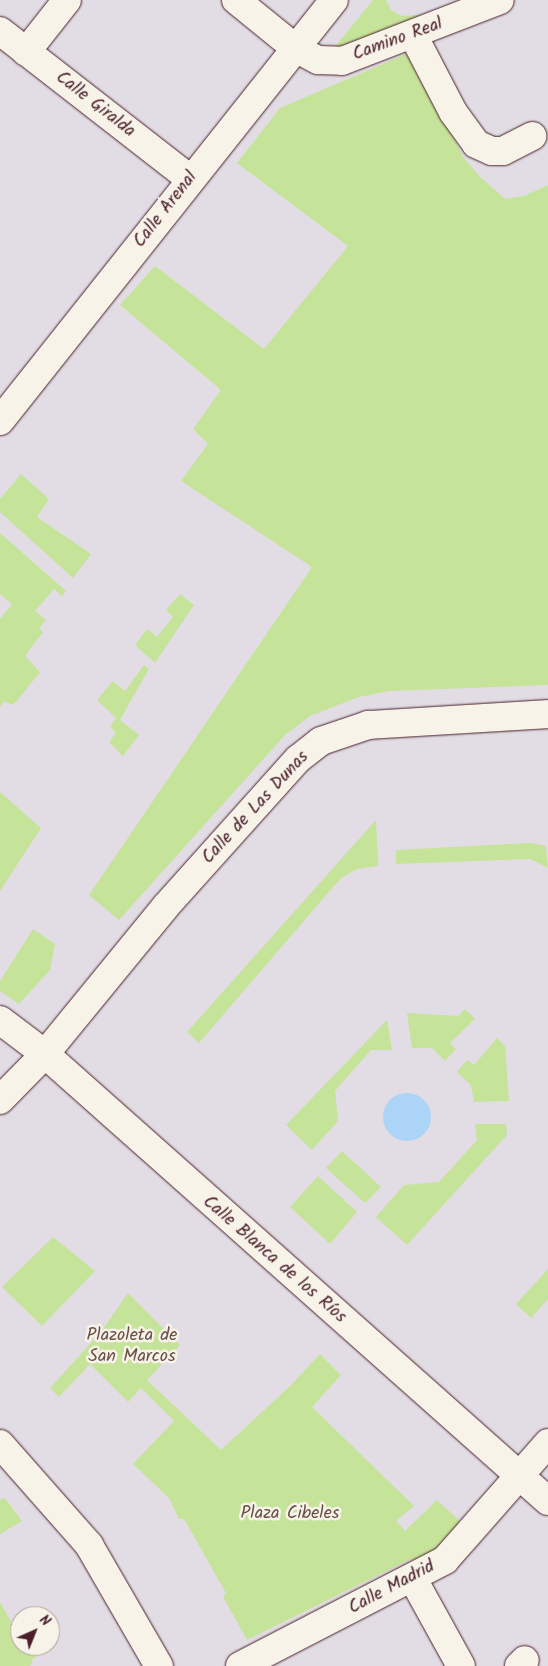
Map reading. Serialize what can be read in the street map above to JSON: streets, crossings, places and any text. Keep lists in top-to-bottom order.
{
  "streets": {
    "street": [
      "Camino Real",
      "Calle Giralda",
      "Calle Arenal",
      "Calle de Las Dunas",
      "Calle Blanca de los Ríos",
      "Calle Madrid"
    ]
  },
  "crossings": [
    ["Camino Real", "Calle Arenal"],
    ["Calle Giralda", "Calle Arenal"],
    ["Calle de Las Dunas", "Calle Blanca de los Ríos"],
    ["Calle Blanca de los Ríos", "Calle Madrid"]
  ],
  "parks": ["Plazoleta de San Marcos", "Plaza Cibeles"],
  "north": "top right"
}
